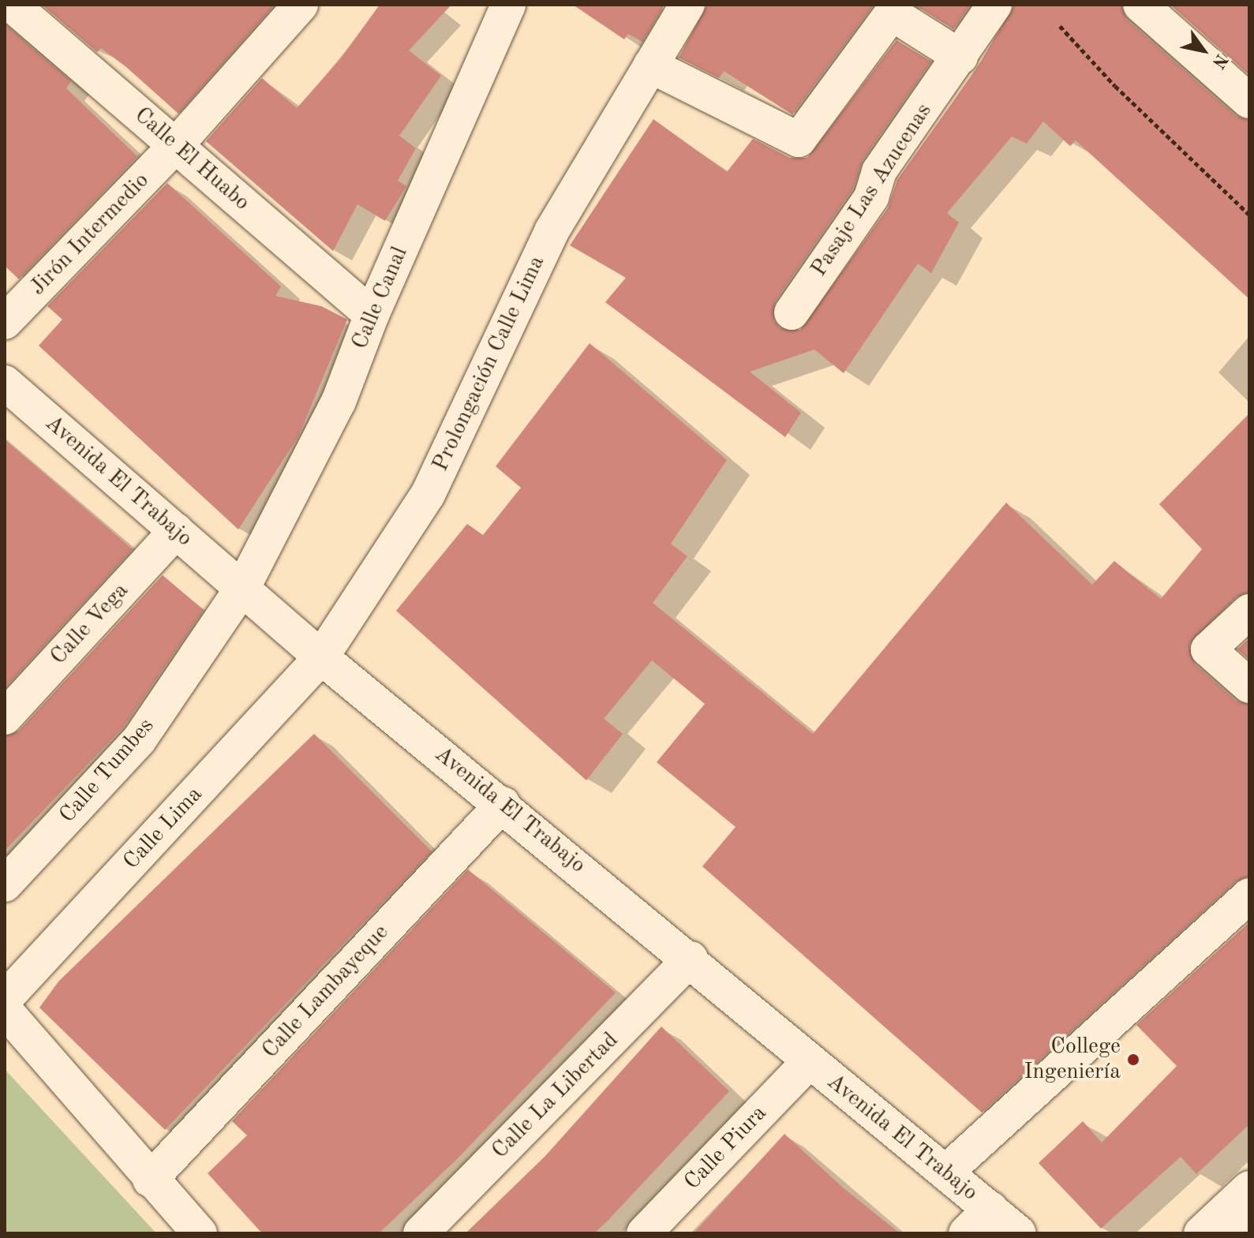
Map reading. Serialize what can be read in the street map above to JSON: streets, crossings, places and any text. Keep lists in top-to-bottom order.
{
  "streets": {
    "street": [
      "Calle El Huabo",
      "Pasaje Las Azucenas",
      "Jirón Intermedio",
      "Calle Canal",
      "Prolongación Calle Lima",
      "Avenida El Trabajo",
      "Calle Vega",
      "Calle Tumbes",
      "Calle Lima",
      "Calle Lambayeque",
      "Calle La Libertad",
      "Calle Piura"
    ]
  },
  "crossings": [
    ["Calle El Huabo", "Jirón Intermedio"],
    ["Calle El Huabo", "Calle Canal"],
    ["Calle Canal", "Avenida El Trabajo"],
    ["Calle Canal", "Calle Tumbes"],
    ["Prolongación Calle Lima", "Avenida El Trabajo"],
    ["Prolongación Calle Lima", "Calle Lima"],
    ["Avenida El Trabajo", "Calle Vega"],
    ["Avenida El Trabajo", "Calle Tumbes"],
    ["Avenida El Trabajo", "Calle Lima"],
    ["Avenida El Trabajo", "Calle Lambayeque"],
    ["Avenida El Trabajo", "Calle La Libertad"],
    ["Avenida El Trabajo", "Calle Piura"]
  ],
  "places": ["College Ingeniería"],
  "north": "bottom right"
}
